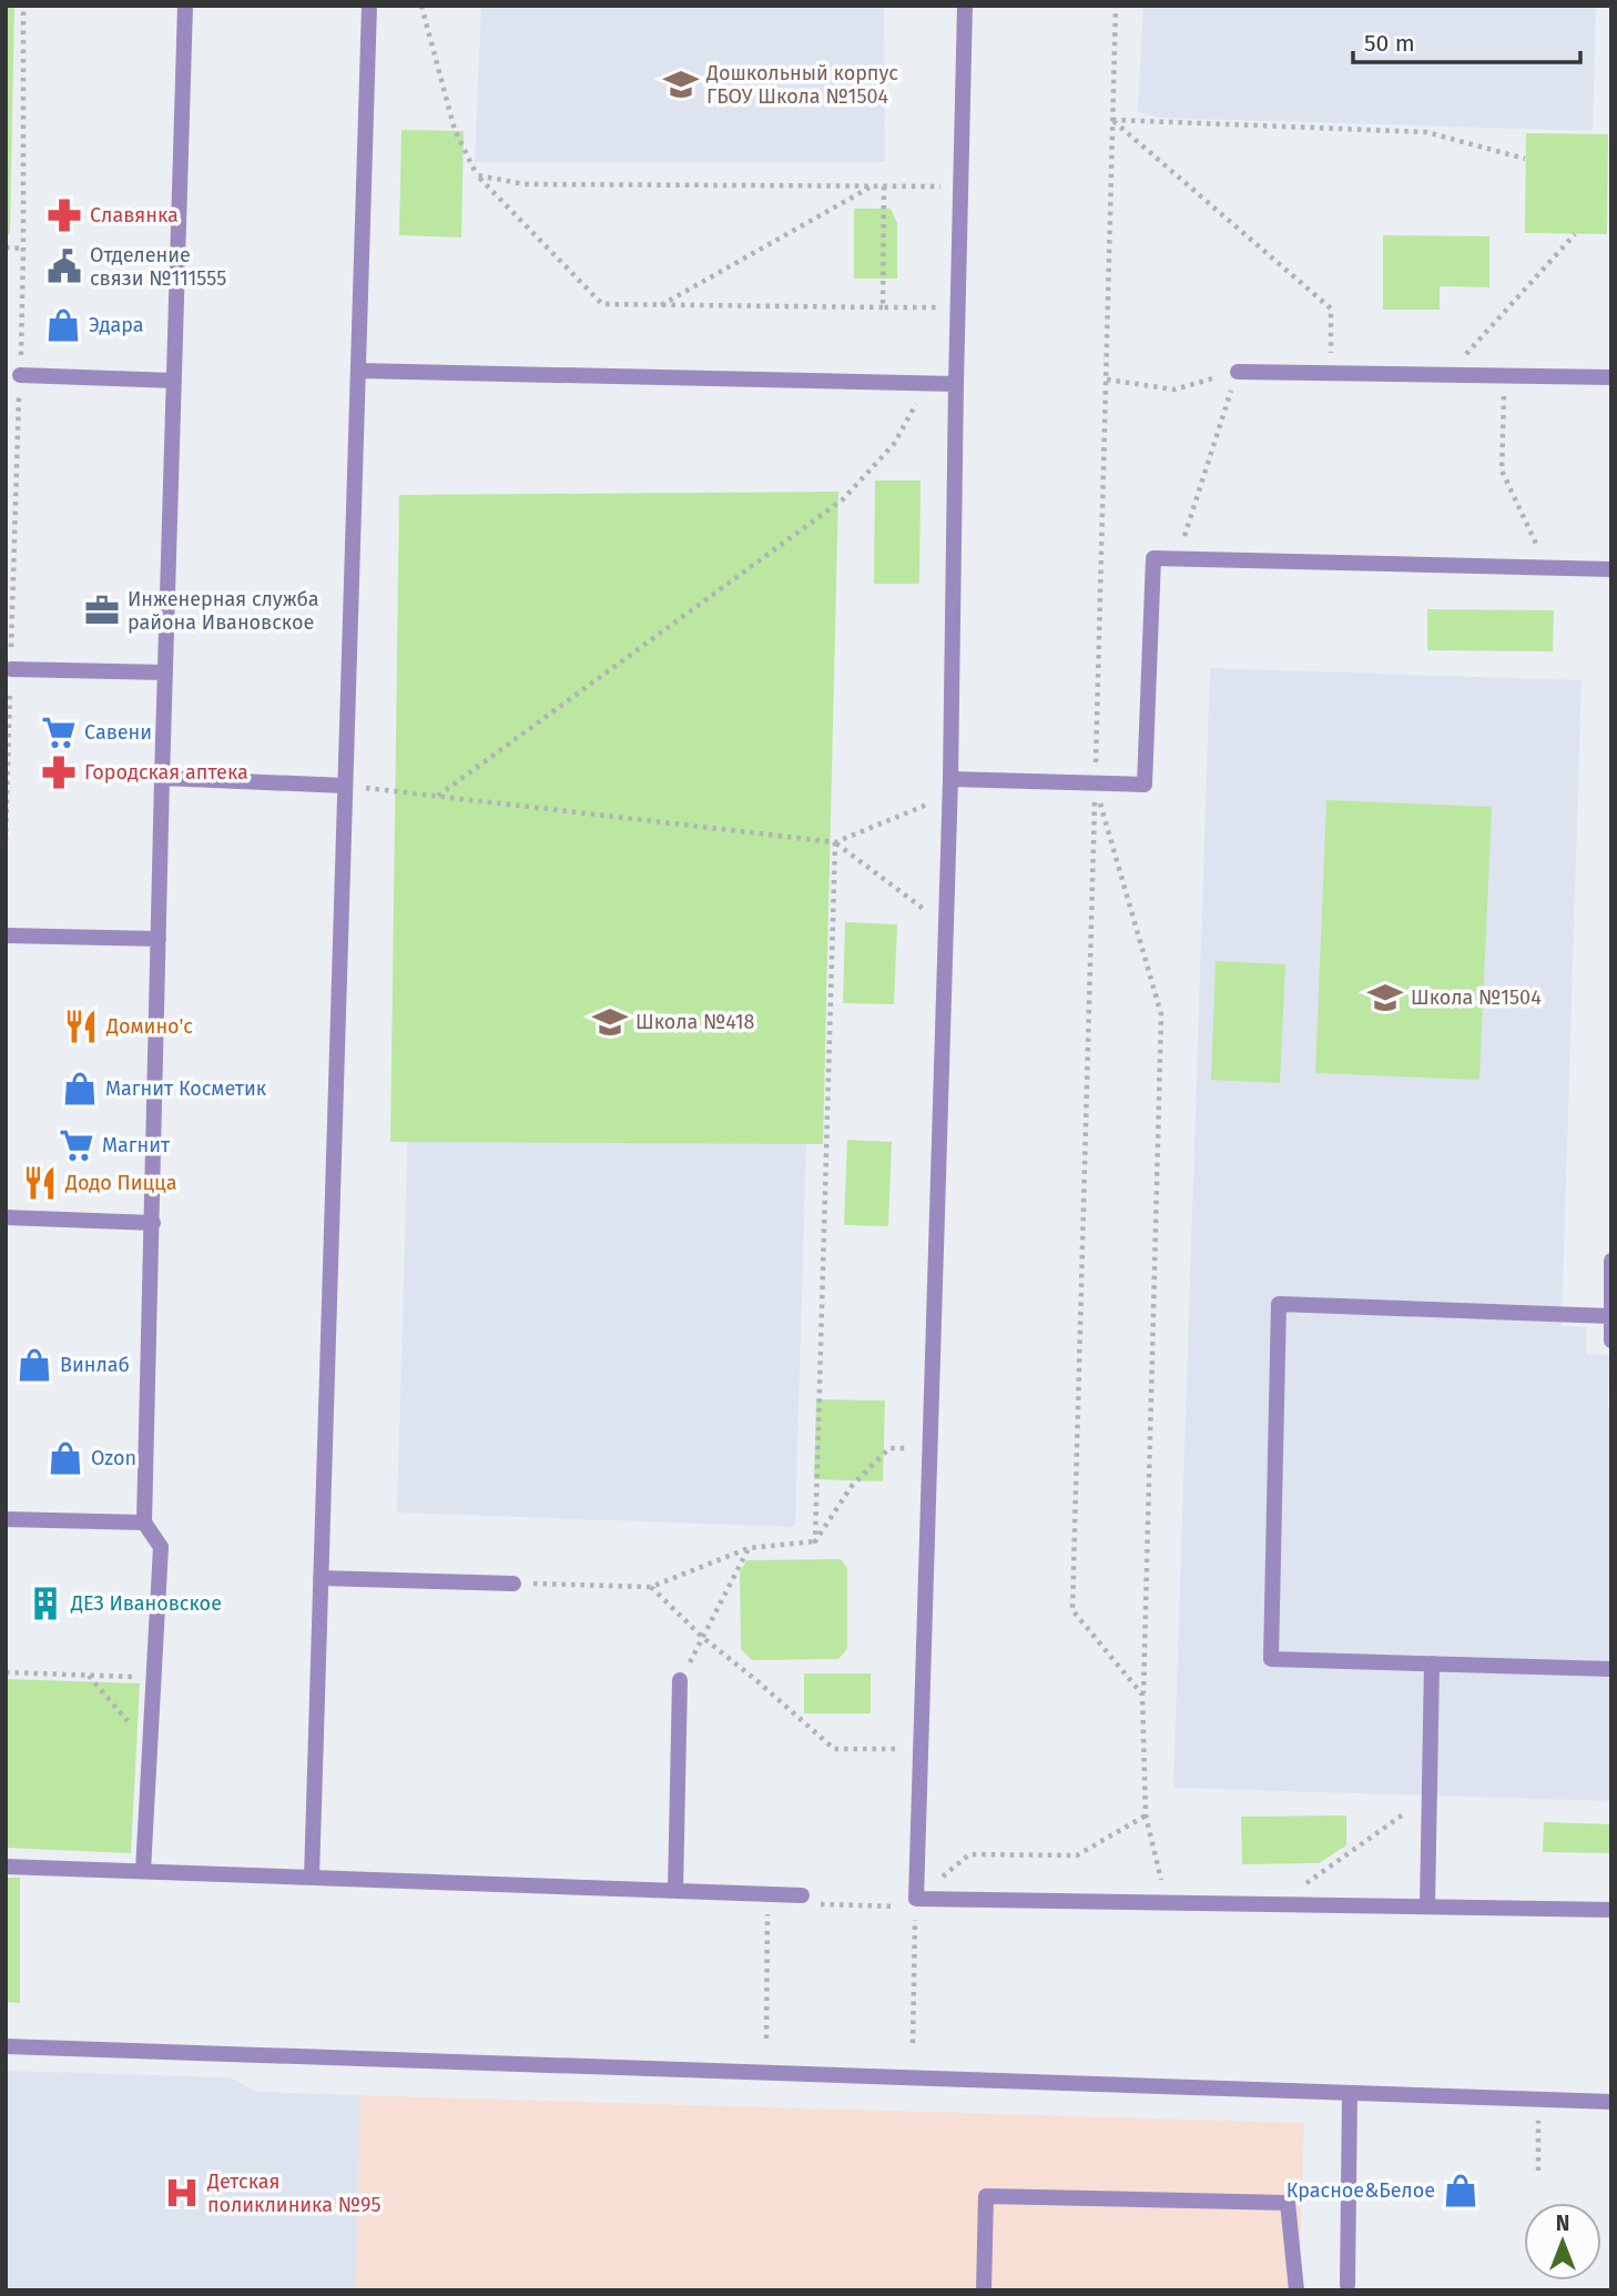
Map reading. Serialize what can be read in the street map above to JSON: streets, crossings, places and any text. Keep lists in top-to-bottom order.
{
  "places": {
    "school or university": ["Дошкольный корпус ГБОУ Школа №1504", "Школа №1504", "Школа №418"],
    "pharmacy": ["Славянка", "Городская аптека"],
    "public building": ["Отделение связи №111555"],
    "shop": [
      "Эдара",
      "Магнит Косметик",
      "Винлаб",
      "Ozon",
      "Красное&Белое"
    ],
    "office": ["Инженерная служба района Ивановское"],
    "supermarket": ["Савени", "Магнит"],
    "restaurant": ["Домино'c", "Додо Пицца"],
    "building": ["ДЕЗ Ивановское"],
    "hospital": ["Детская поликлиника №95"]
  },
  "scale_bar": "50 m",
  "north": "top"
}
